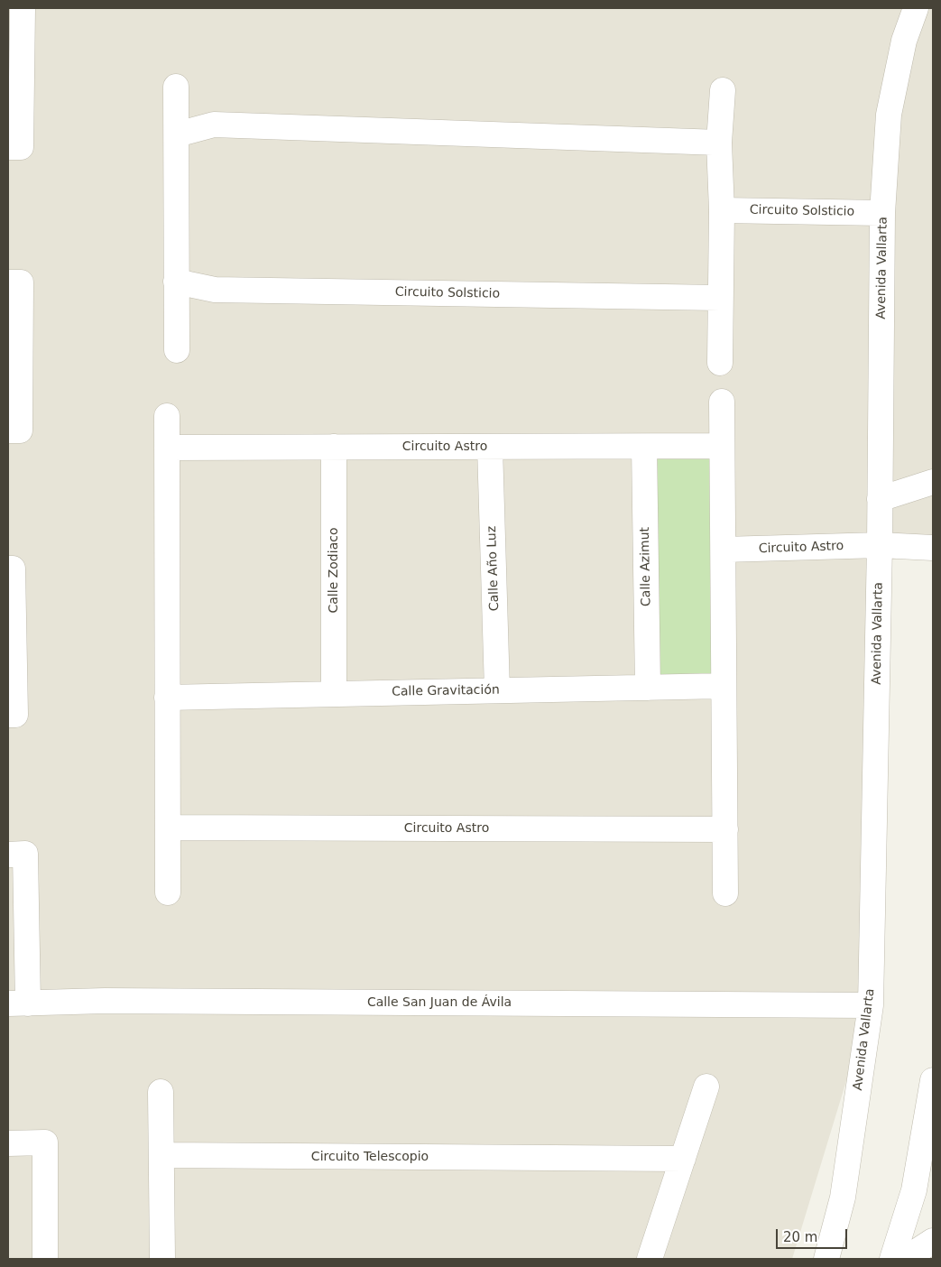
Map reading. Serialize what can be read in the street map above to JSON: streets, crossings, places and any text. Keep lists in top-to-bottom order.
{
  "streets": {
    "street": [
      "Circuito Solsticio",
      "Avenida Vallarta",
      "Circuito Astro",
      "Calle Azimut",
      "Calle Año Luz",
      "Calle Zodiaco",
      "Calle Gravitación",
      "Calle San Juan de Ávila",
      "Circuito Telescopio"
    ]
  },
  "crossings": [
    ["Circuito Solsticio", "Avenida Vallarta"],
    ["Avenida Vallarta", "Circuito Astro"],
    ["Avenida Vallarta", "Calle San Juan de Ávila"],
    ["Circuito Astro", "Calle Azimut"],
    ["Circuito Astro", "Calle Año Luz"],
    ["Circuito Astro", "Calle Zodiaco"],
    ["Calle Azimut", "Calle Gravitación"],
    ["Calle Año Luz", "Calle Gravitación"],
    ["Calle Zodiaco", "Calle Gravitación"]
  ],
  "scale_bar": "20 m"
}
